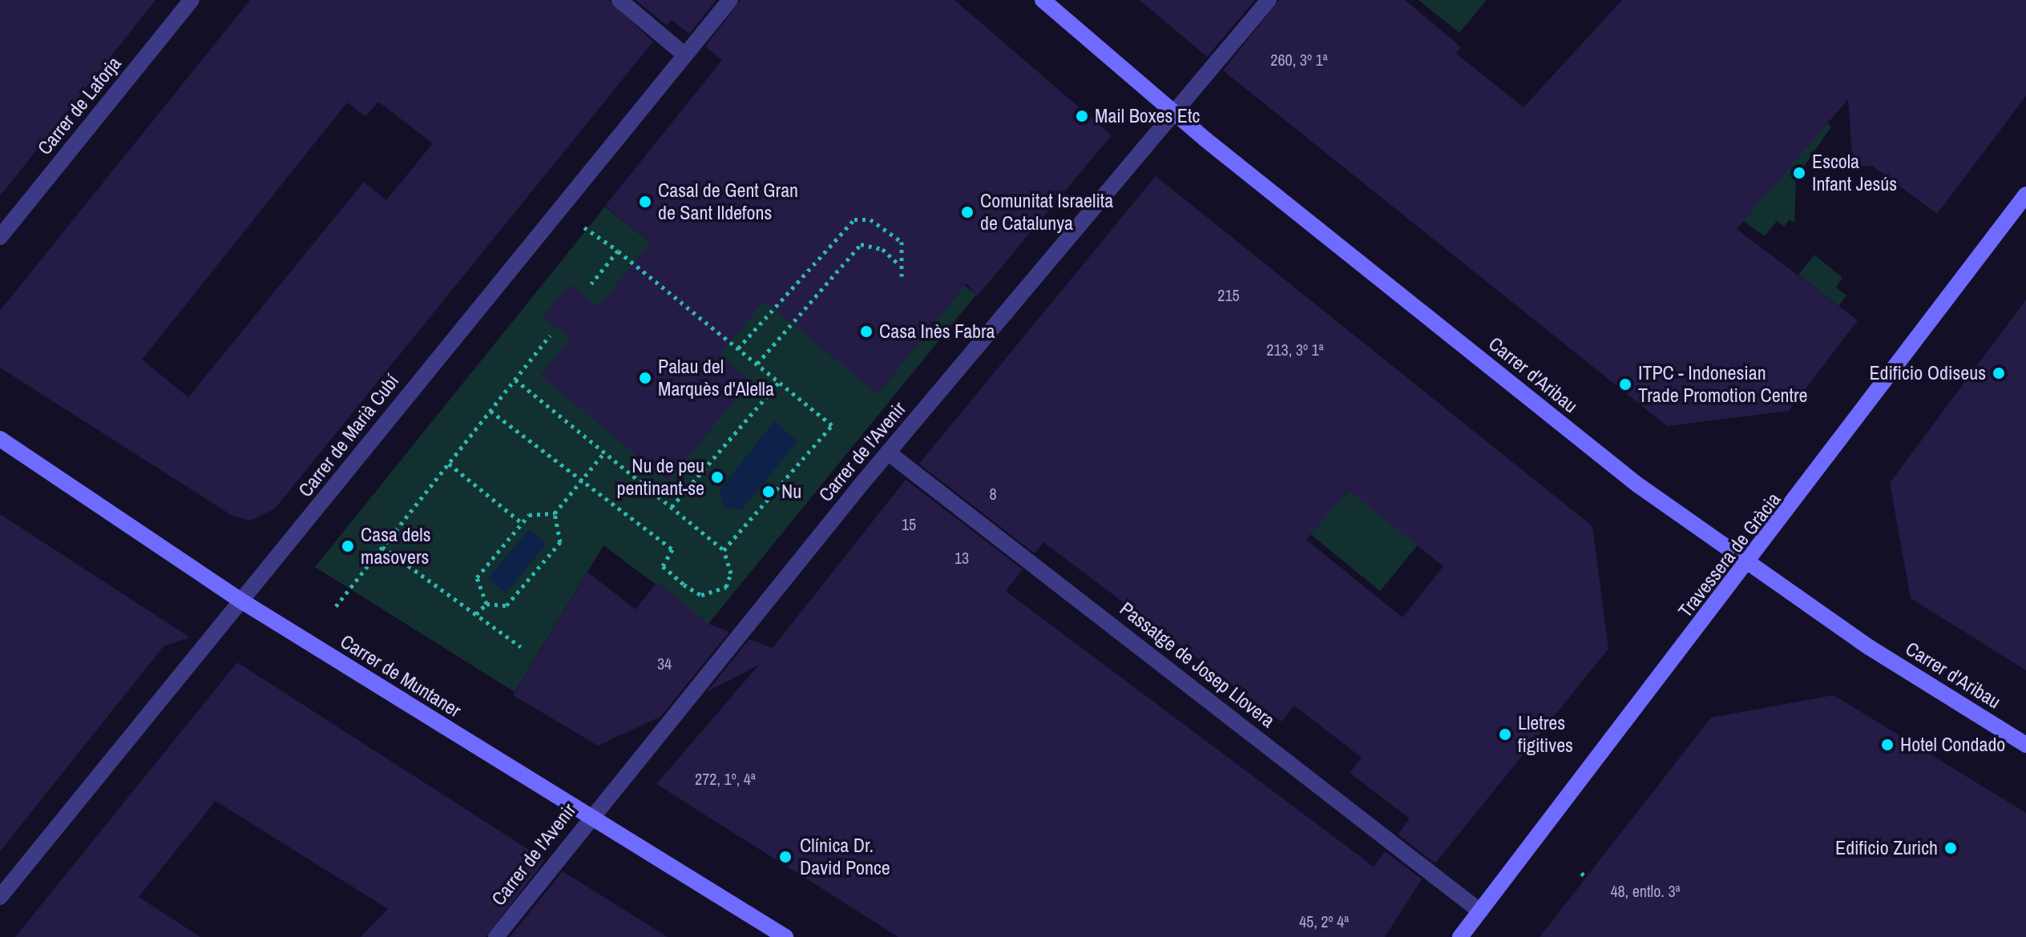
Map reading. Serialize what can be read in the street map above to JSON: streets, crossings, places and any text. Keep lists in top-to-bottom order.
{
  "streets": {
    "street": [
      "Carrer de Laforja",
      "Carrer d'Aribau",
      "Carrer de Marià Cubí",
      "Carrer de l'Avenir",
      "Travessera de Gràcia",
      "Passatge de Josep Llovera",
      "Carrer de Muntaner"
    ]
  },
  "crossings": [
    ["Carrer d'Aribau", "Carrer de l'Avenir"],
    ["Carrer d'Aribau", "Travessera de Gràcia"],
    ["Carrer de Marià Cubí", "Carrer de Muntaner"],
    ["Carrer de l'Avenir", "Passatge de Josep Llovera"],
    ["Carrer de l'Avenir", "Carrer de Muntaner"],
    ["Travessera de Gràcia", "Passatge de Josep Llovera"]
  ],
  "places": [
    "Mail Boxes Etc",
    "Escola Infant Jesús",
    "Casal de Gent Gran de Sant Ildefons",
    "Comunitat Israelita de Catalunya",
    "Casa Inès Fabra",
    "Edificio Odiseus",
    "Palau del Marquès d'Alella",
    "ITPC - Indonesian Trade Promotion Centre",
    "Nu de peu pentinant-se",
    "Nu",
    "Casa dels masovers",
    "Lletres figitives",
    "Hotel Condado",
    "Edificio Zurich",
    "Clínica Dr. David Ponce"
  ],
  "house_numbers": [
    "260, 3º 1ª",
    "215",
    "213, 3º 1ª",
    "8",
    "15",
    "13",
    "34",
    "272, 1º, 4ª",
    "48, entlo. 3ª",
    "45, 2º 4ª"
  ]
}
